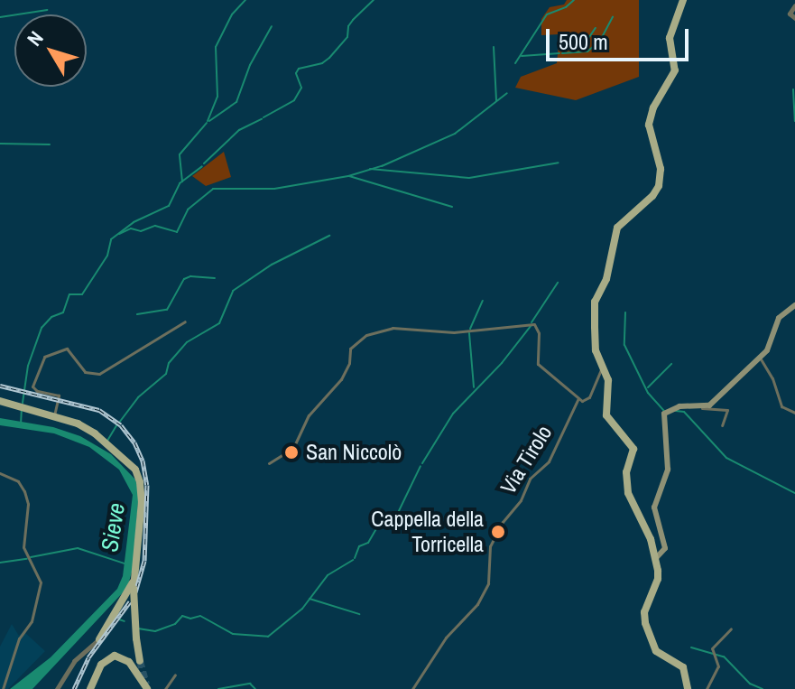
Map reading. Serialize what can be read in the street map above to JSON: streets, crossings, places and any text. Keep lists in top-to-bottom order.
{
  "streets": {
    "street": ["Via Tirolo"]
  },
  "water": ["Sieve"],
  "places": ["San Niccolò", "Cappella della Torricella"],
  "scale_bar": "500 m",
  "north": "top left"
}
